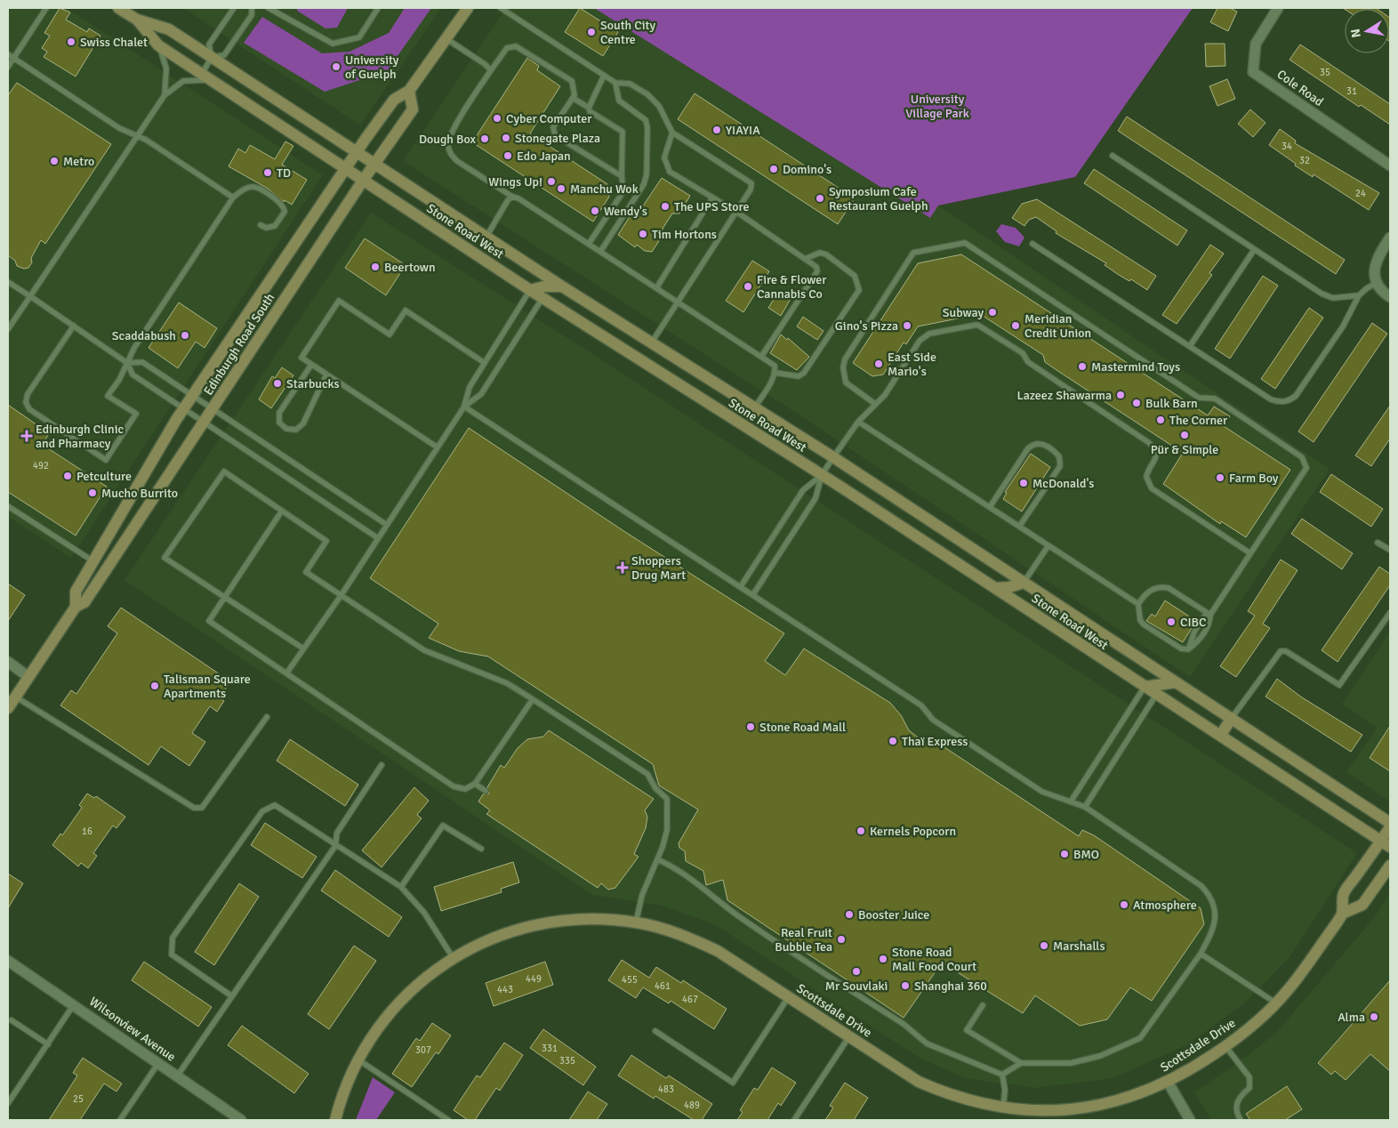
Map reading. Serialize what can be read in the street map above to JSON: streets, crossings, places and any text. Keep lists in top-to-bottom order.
{
  "streets": {
    "main road": ["Stone Road West", "Edinburgh Road South", "Scottsdale Drive"],
    "street": ["Cole Road", "Wilsonview Avenue"]
  },
  "crossings": [
    ["Stone Road West", "Edinburgh Road South"],
    ["Stone Road West", "Scottsdale Drive"]
  ],
  "parks": ["University Village Park"],
  "places": {
    "other": [
      "South City Centre",
      "Swiss Chalet",
      "University of Guelph",
      "Cyber Computer",
      "YIAYIA",
      "Stonegate Plaza",
      "Dough Box",
      "Edo Japan",
      "Metro",
      "Domino's",
      "TD",
      "Wings Up!",
      "Manchu Wok",
      "Symposium Cafe Restaurant Guelph",
      "The UPS Store",
      "Wendy's",
      "Tim Hortons",
      "Beertown",
      "Fire & Flower Cannabis Co",
      "Subway",
      "Gino's Pizza",
      "Meridian Credit Union",
      "Scaddabush",
      "East Side Mario's",
      "Mastermind Toys",
      "Starbucks",
      "Lazeez Shawarma",
      "Bulk Barn",
      "The Corner",
      "Pür & Simple",
      "Petculture",
      "Farm Boy",
      "McDonald's",
      "Mucho Burrito",
      "CIBC",
      "Talisman Square Apartments",
      "Stone Road Mall",
      "Thaï Express",
      "Kernels Popcorn",
      "BMO",
      "Atmosphere",
      "Booster Juice",
      "Real Fruit Bubble Tea",
      "Marshalls",
      "Stone Road Mall Food Court",
      "Mr Souvlaki",
      "Shanghai 360",
      "Alma"
    ],
    "health": ["Edinburgh Clinic and Pharmacy", "Shoppers Drug Mart"]
  },
  "house_numbers": [
    "35",
    "31",
    "34",
    "32",
    "24",
    "492",
    "16",
    "449",
    "455",
    "461",
    "443",
    "467",
    "331",
    "307",
    "335",
    "483",
    "25",
    "489"
  ],
  "north": "left"
}
